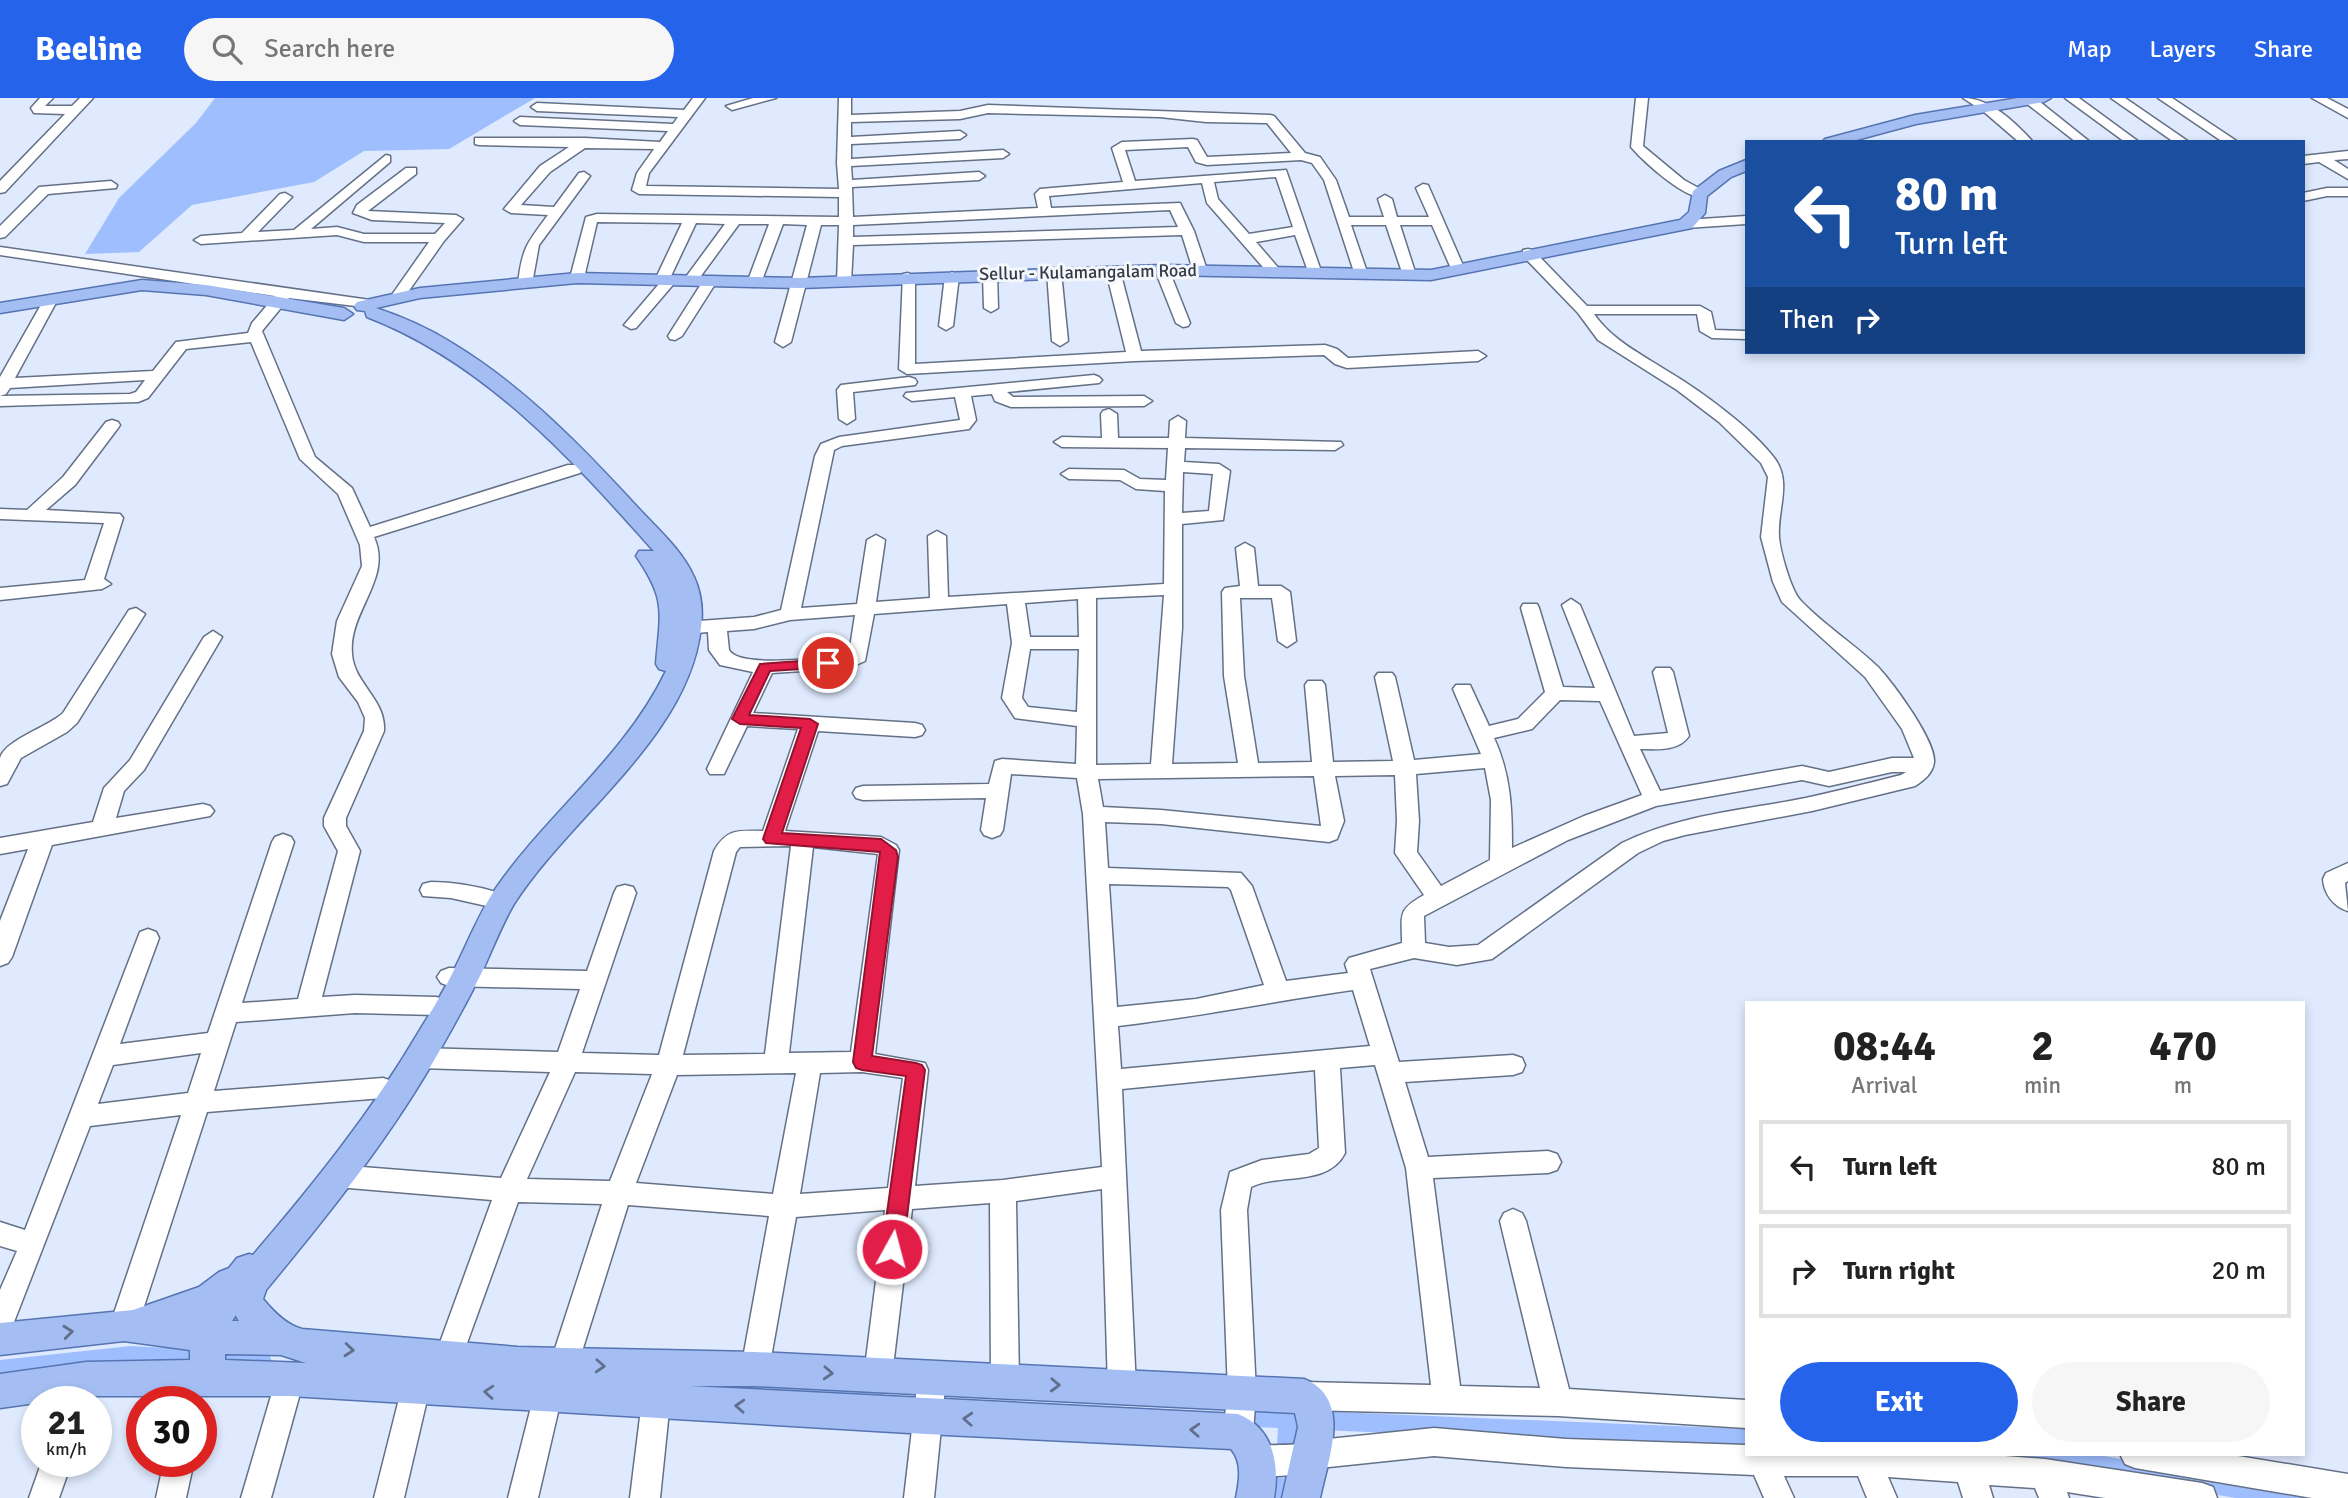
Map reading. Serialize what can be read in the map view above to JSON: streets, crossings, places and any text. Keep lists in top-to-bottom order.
{
  "streets": {
    "main road": ["Sellur - Kulamangalam Road"]
  },
  "page": {
    "header": "Beeline",
    "search": "Search here",
    "nav": ["Map", "Layers", "Share"],
    "turn": ["80 m", "Turn left"],
    "then": "Then",
    "eta": [
      "08:44",
      "Arrival",
      "2",
      "min",
      "470",
      "m"
    ],
    "list": [
      {
        "name": "Turn left",
        "value": "80 m"
      },
      {
        "name": "Turn right",
        "value": "20 m"
      }
    ],
    "buttons": ["Exit", "Share"],
    "speed": "21 km/h",
    "limit": "30"
  }
}
